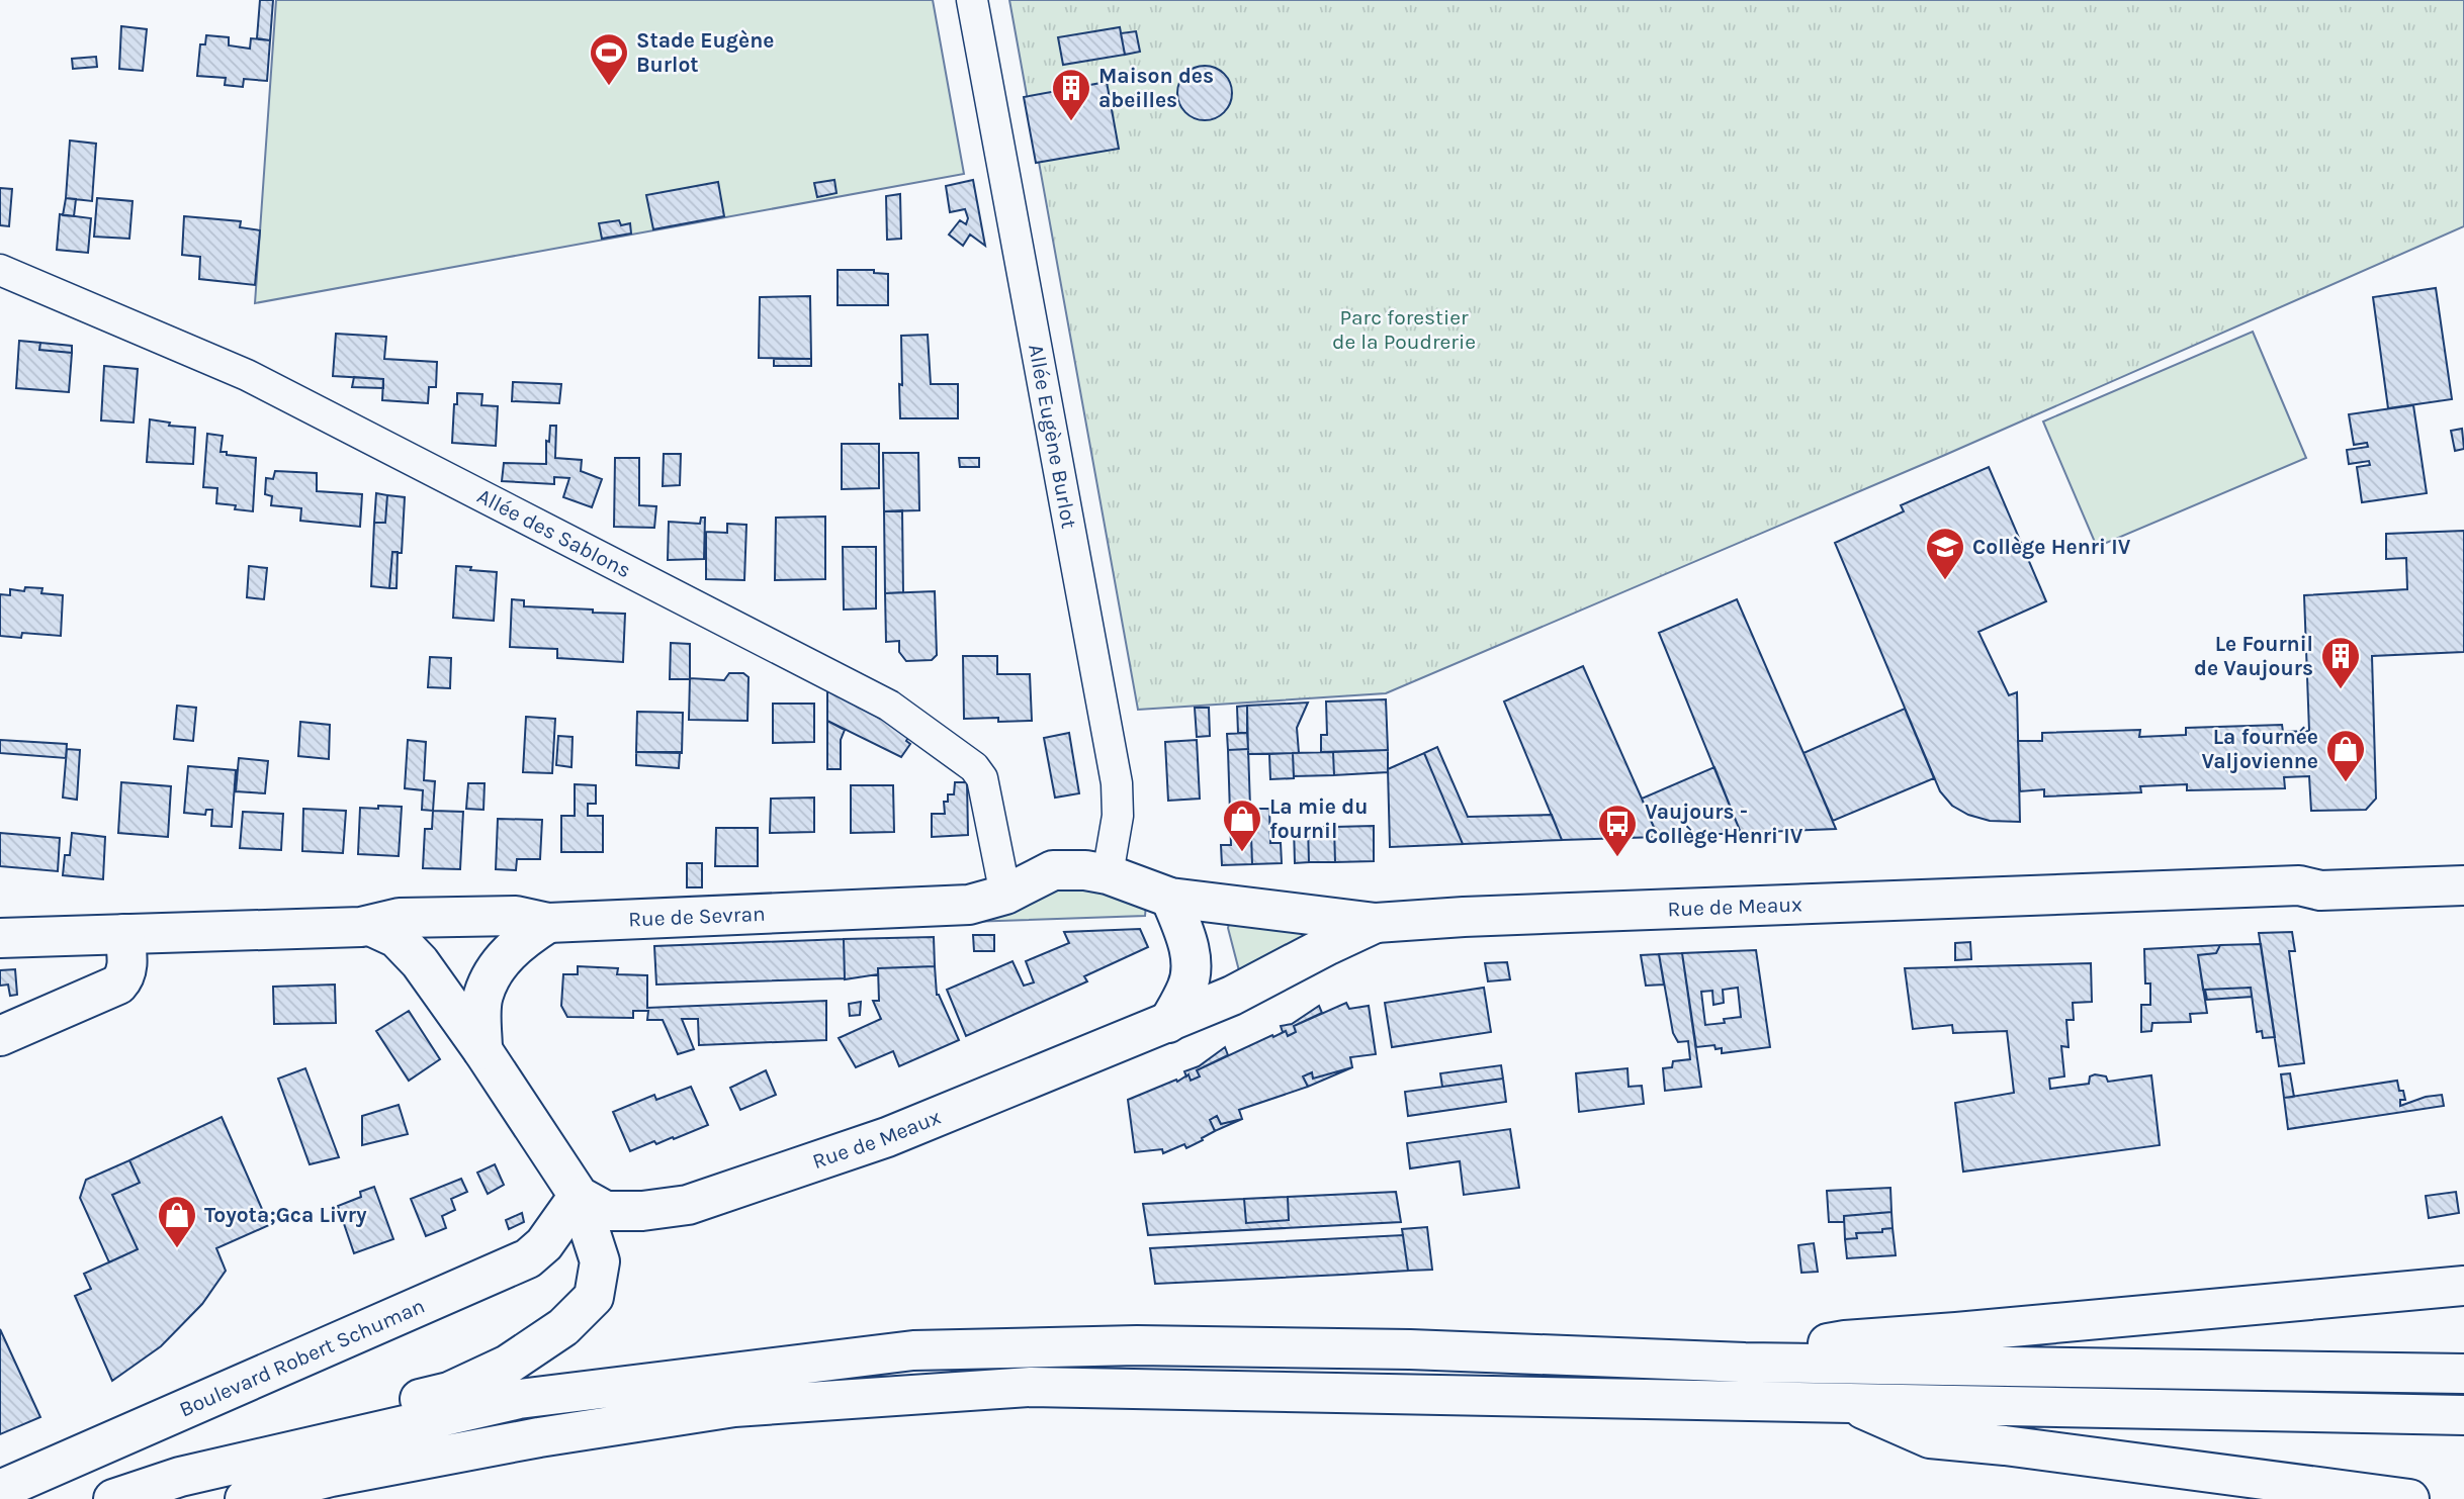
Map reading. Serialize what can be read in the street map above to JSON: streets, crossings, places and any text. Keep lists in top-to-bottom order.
{
  "streets": {
    "main road": ["Rue de Meaux", "Rue de Sevran", "Boulevard Robert Schuman"],
    "street": ["Allée Eugène Burlot", "Allée des Sablons"]
  },
  "crossings": [
    ["Allée Eugène Burlot", "Rue de Sevran"],
    ["Allée des Sablons", "Rue de Sevran"],
    ["Rue de Meaux", "Rue de Sevran"],
    ["Rue de Meaux", "Boulevard Robert Schuman"]
  ],
  "parks": ["Parc forestier de la Poudrerie"],
  "places": {
    "sports": ["Stade Eugène Burlot"],
    "building": ["Maison des abeilles", "Le Fournil de Vaujours"],
    "school or university": ["Collège Henri IV"],
    "shop": ["La fournée Valjovienne", "La mie du fournil", "Toyota;Gca Livry"],
    "bus stop": ["Vaujours - Collège Henri IV"]
  }
}
